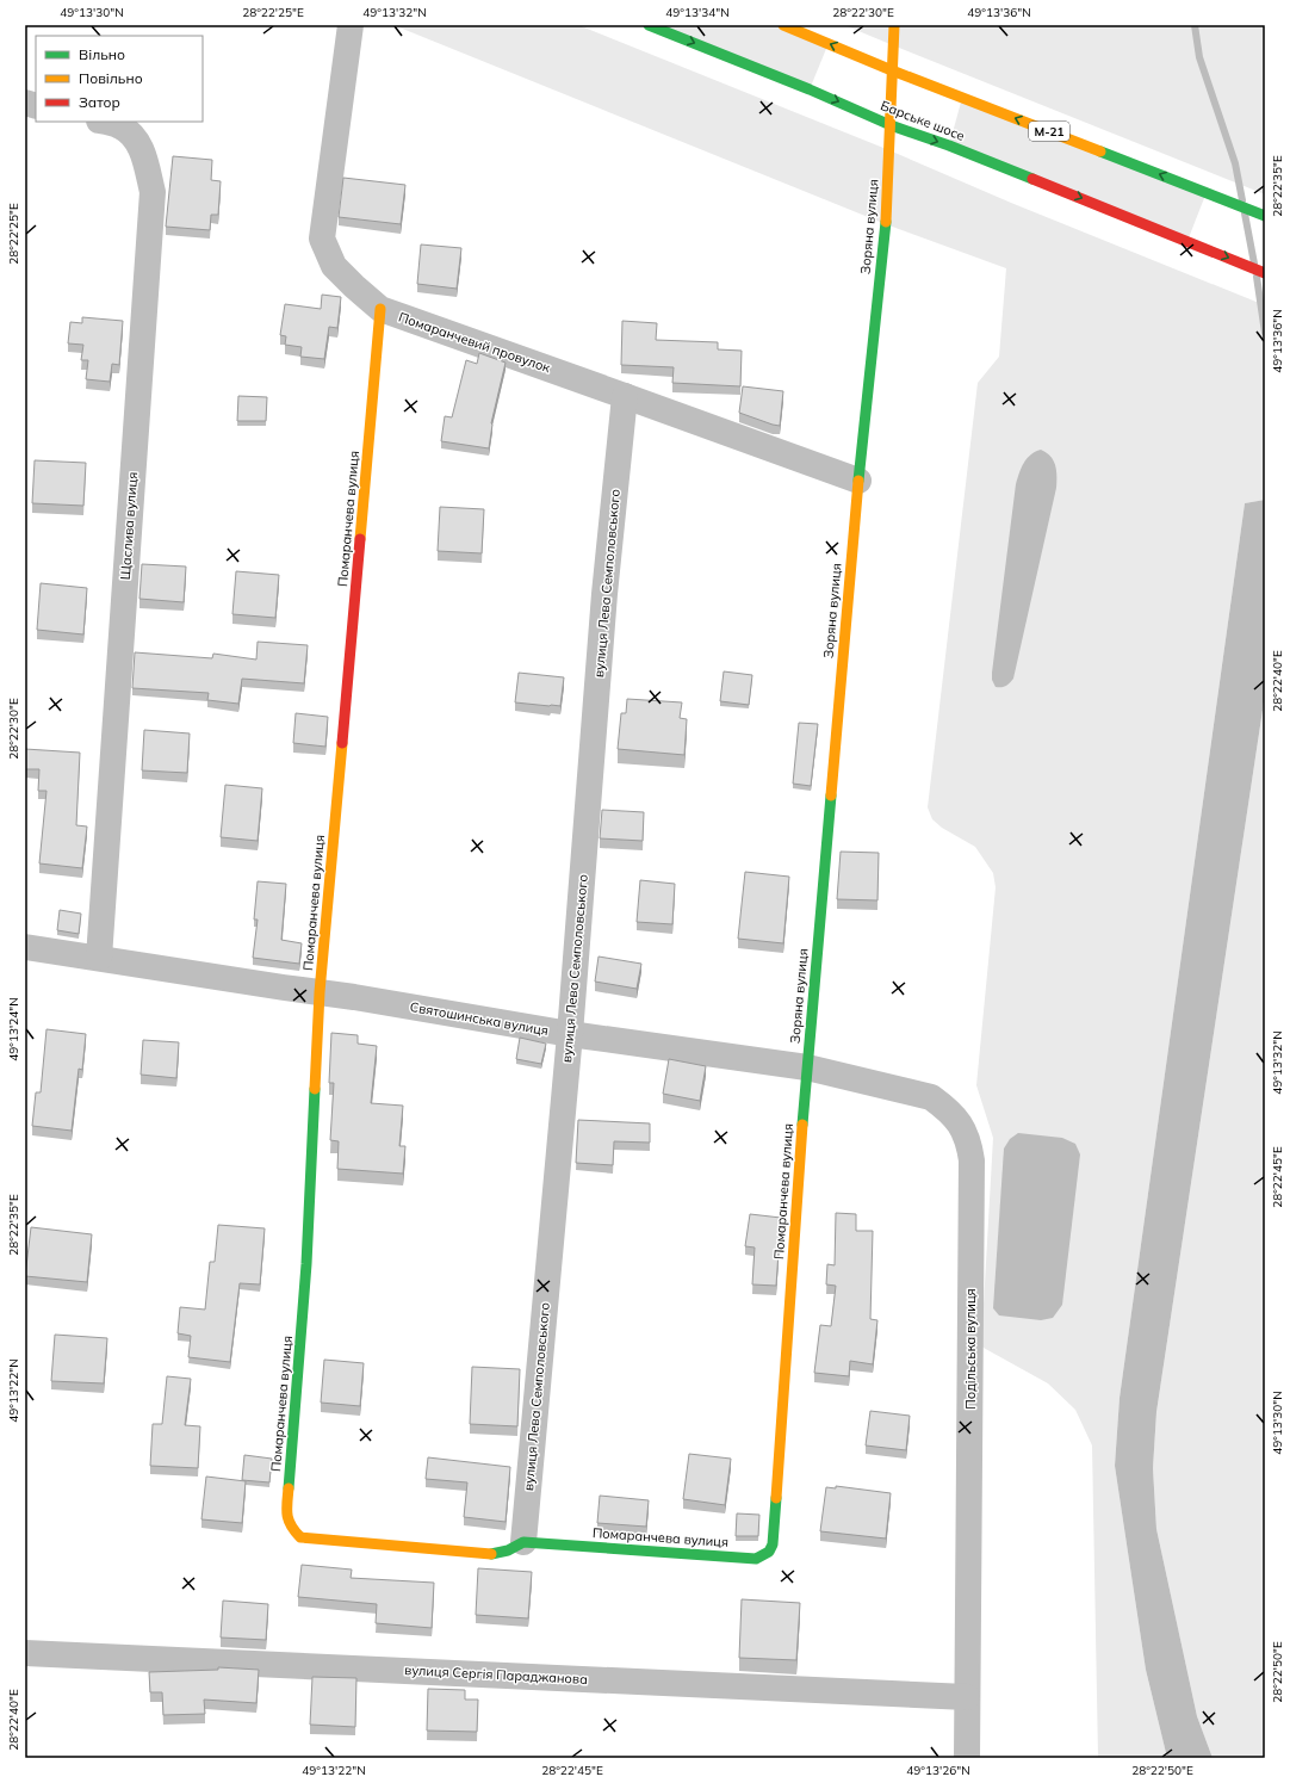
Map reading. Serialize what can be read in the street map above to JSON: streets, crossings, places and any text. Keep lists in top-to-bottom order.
{
  "streets": {
    "main road": [
      "Барське шосе",
      "М-21",
      "Зоряна вулиця",
      "Помаранчева вулиця"
    ],
    "street": [
      "Помаранчевий провулок",
      "Щаслива вулиця",
      "вулиця Лева Семполовського",
      "Святошинська вулиця",
      "Подільська вулиця",
      "вулиця Сергія Параджанова"
    ]
  },
  "crossings": [
    ["Барське шосе", "Зоряна вулиця"],
    ["М-21", "Зоряна вулиця"],
    ["Зоряна вулиця", "Помаранчевий провулок"],
    ["Зоряна вулиця", "Помаранчева вулиця"],
    ["Зоряна вулиця", "Святошинська вулиця"],
    ["Помаранчевий провулок", "Помаранчева вулиця"],
    ["Помаранчевий провулок", "вулиця Лева Семполовського"],
    ["Помаранчева вулиця", "вулиця Лева Семполовського"],
    ["Помаранчева вулиця", "Святошинська вулиця"],
    ["Щаслива вулиця", "Святошинська вулиця"],
    ["вулиця Лева Семполовського", "Святошинська вулиця"],
    ["Святошинська вулиця", "Подільська вулиця"],
    ["Подільська вулиця", "вулиця Сергія Параджанова"]
  ],
  "legend": ["Вільно", "Повільно", "Затор"],
  "coordinates": [
    "49°13'30\"N",
    "28°22'25\"E",
    "49°13'32\"N",
    "49°13'34\"N",
    "28°22'30\"E",
    "49°13'36\"N",
    "28°22'35\"E",
    "28°22'40\"E",
    "49°13'24\"N",
    "28°22'45\"E",
    "49°13'22\"N",
    "28°22'50\"E",
    "49°13'26\"N"
  ]
}
